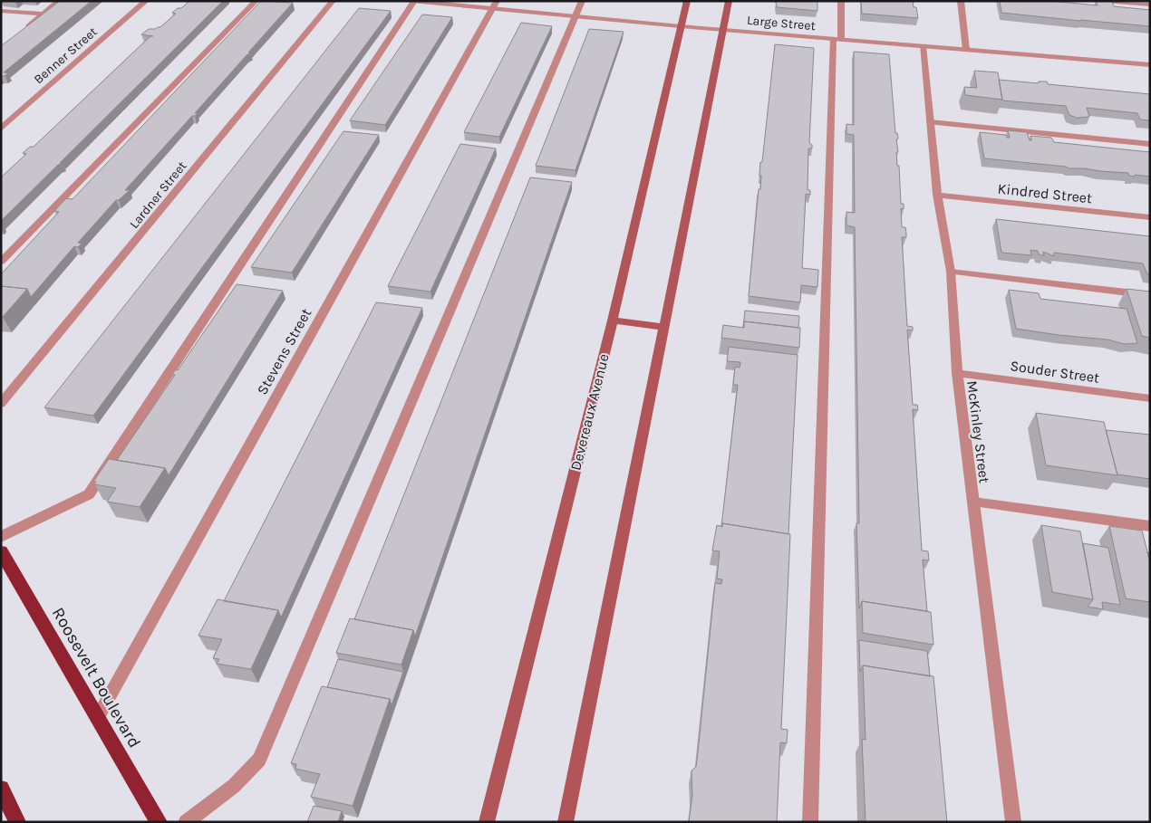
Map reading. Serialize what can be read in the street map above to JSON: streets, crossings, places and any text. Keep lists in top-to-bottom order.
{
  "streets": {
    "highway": ["Roosevelt Boulevard"],
    "main road": ["Devereaux Avenue"],
    "street": [
      "Large Street",
      "Benner Street",
      "Kindred Street",
      "Lardner Street",
      "Stevens Street",
      "Souder Street",
      "McKinley Street"
    ]
  },
  "crossings": [
    ["Large Street", "Stevens Street"],
    ["Large Street", "Devereaux Avenue"],
    ["Large Street", "McKinley Street"],
    ["Kindred Street", "McKinley Street"],
    ["Stevens Street", "Roosevelt Boulevard"],
    ["Souder Street", "McKinley Street"]
  ]
}
